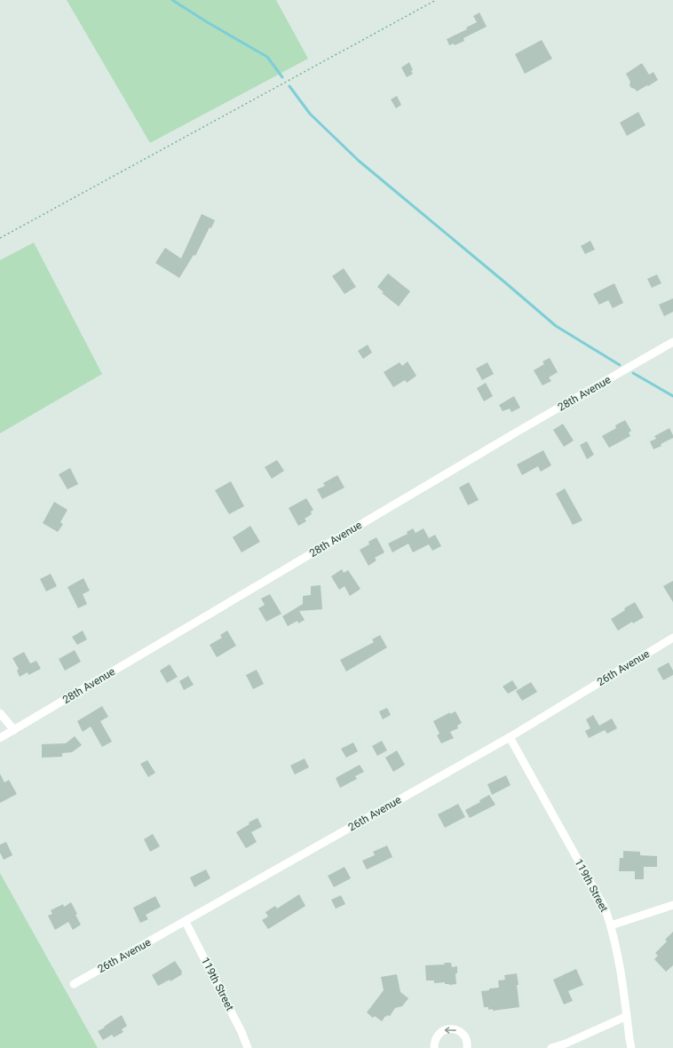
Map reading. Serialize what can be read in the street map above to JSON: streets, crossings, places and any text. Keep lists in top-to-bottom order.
{
  "streets": {
    "street": ["28th Avenue", "26th Avenue", "119th Street"]
  },
  "crossings": [
    ["26th Avenue", "119th Street"]
  ]
}
